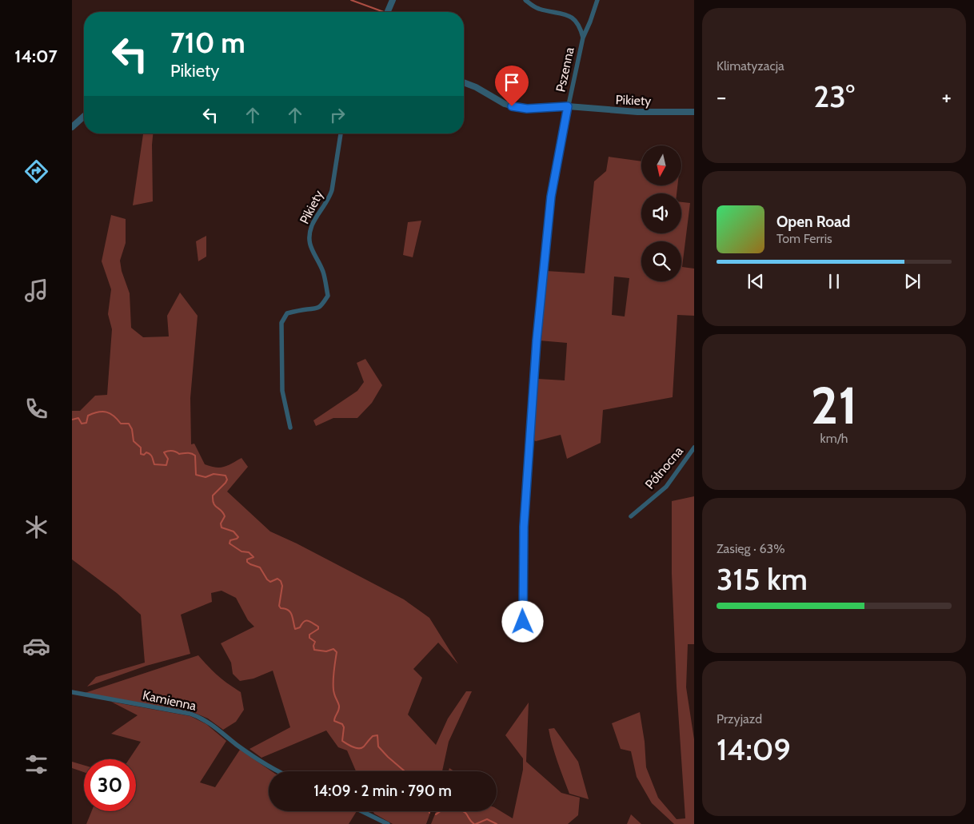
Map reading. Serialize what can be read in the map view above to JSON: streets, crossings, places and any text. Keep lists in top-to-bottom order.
{
  "streets": {
    "street": [
      "Pszenna",
      "Pikiety",
      "Północna",
      "Kamienna"
    ]
  },
  "crossings": [
    ["Pszenna", "Pikiety"]
  ],
  "north": "bottom",
  "page": {
    "tabs": "14:07",
    "tile": [
      "Klimatyzacja",
      ["21", "km/h"],
      ["Zasięg · 63%", "315 km"],
      ["Przyjazd", "14:09"]
    ],
    "turn": ["710 m", "Pikiety"],
    "heat": ["−", "23°", "+"],
    "song": ["Open Road", "Tom Ferris"],
    "limit": "30",
    "trip": "14:09 · 2 min · 790 m"
  }
}
